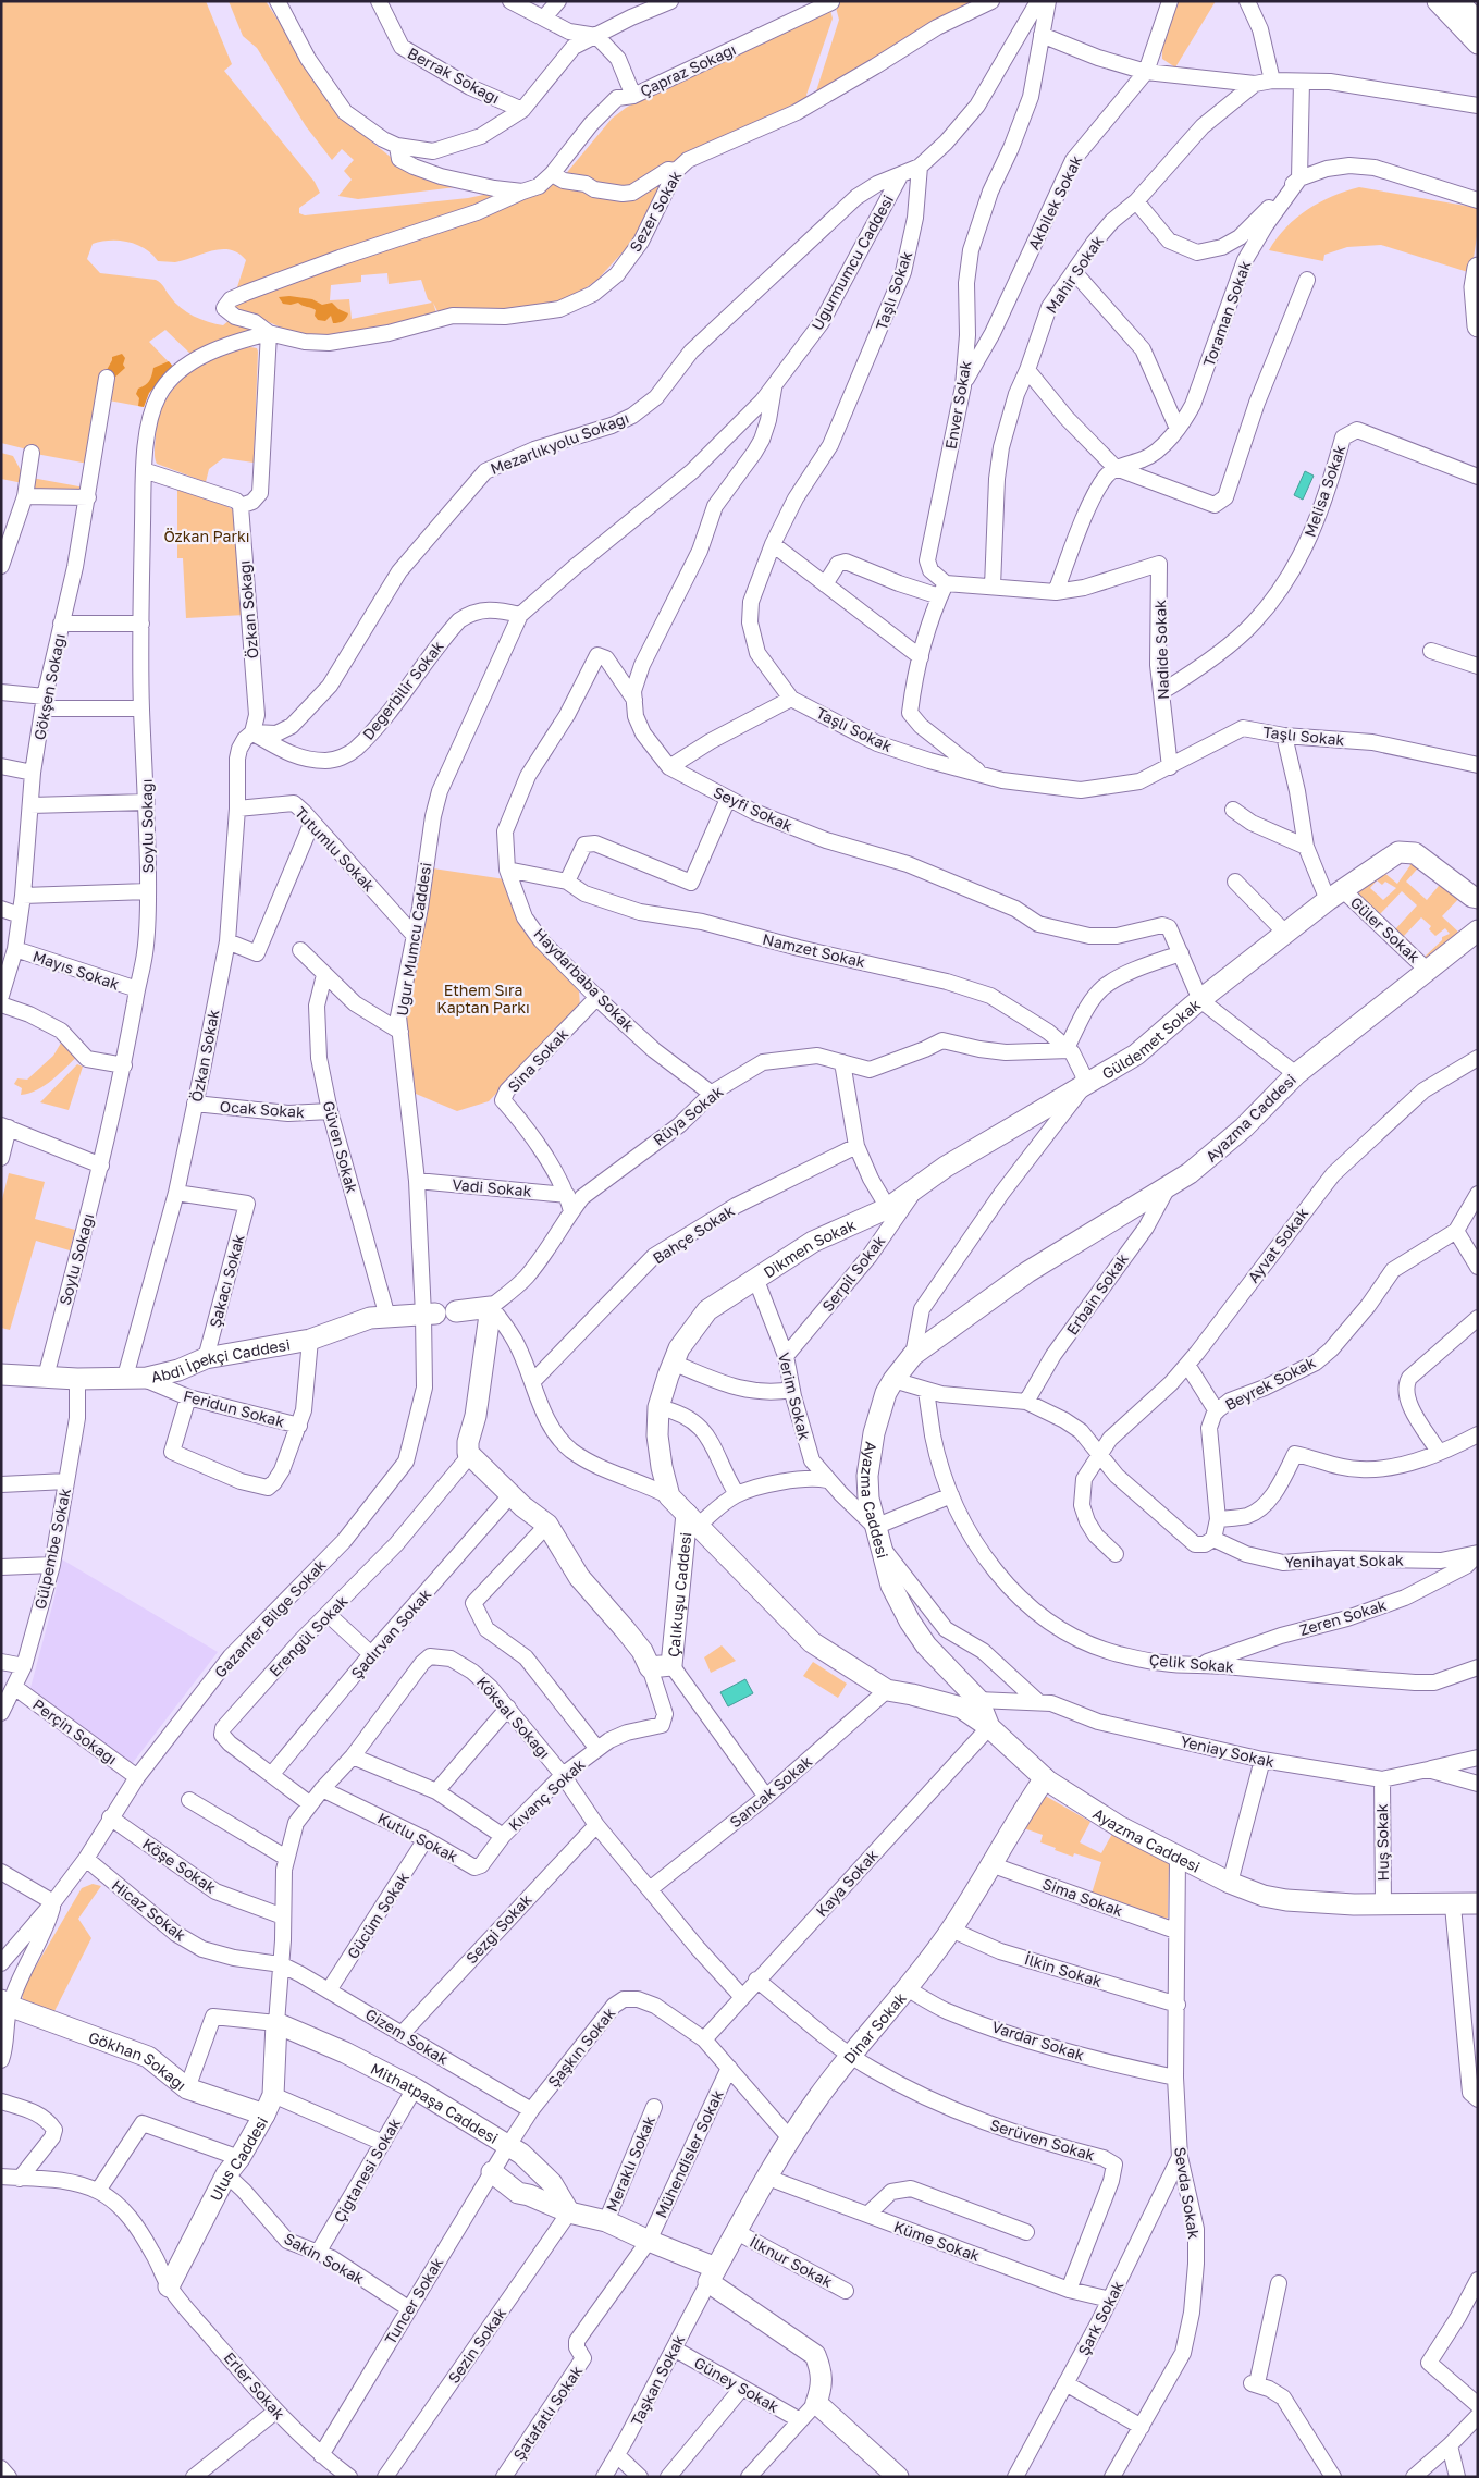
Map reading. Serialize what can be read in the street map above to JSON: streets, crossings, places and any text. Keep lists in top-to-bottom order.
{
  "streets": {
    "street": [
      "Çapraz Sokağı",
      "Berrak Sokağı",
      "Akbilek Sokak",
      "Sezer Sokak",
      "Uğurmumcu Caddesi",
      "Mahir Sokak",
      "Taşlı Sokak",
      "Toraman Sokak",
      "Enver Sokak",
      "Mezarlıkyolu Sokağı",
      "Melisa Sokak",
      "Özkan Sokağı",
      "Nadide Sokak",
      "Gökşen Sokağı",
      "Değerbilir Sokak",
      "Seyfi Sokak",
      "Soylu Sokağı",
      "Tutumlu Sokak",
      "Güler Sokak",
      "Uğur Mumcu Caddesi",
      "Namzet Sokak",
      "Mayıs Sokak",
      "Haydarbaba Sokak",
      "Güldemet Sokak",
      "Özkan Sokak",
      "Sina Sokak",
      "Ocak Sokak",
      "Rüya Sokak",
      "Ayazma Caddesi",
      "Güven Sokak",
      "Vadi Sokak",
      "Bahçe Sokak",
      "Ayvat Sokak",
      "Dikmen Sokak",
      "Serpil Sokak",
      "Şakacı Sokak",
      "Erbain Sokak",
      "Abdi İpekçi Caddesi",
      "Beyrek Sokak",
      "Verim Sokak",
      "Feridun Sokak",
      "Gülpembe Sokak",
      "Yenihayat Sokak",
      "Çalıkuşu Caddesi",
      "Zeren Sokak",
      "Gazanfer Bilge Sokak",
      "Şadırvan Sokak",
      "Erengül Sokak",
      "Çelik Sokak",
      "Köksal Sokağı",
      "Perçin Sokağı",
      "Yeniay Sokak",
      "Sancak Sokak",
      "Kıvanç Sokak",
      "Kutlu Sokak",
      "Huş Sokak",
      "Köşe Sokak",
      "Kaya Sokak",
      "Sima Sokak",
      "Hicaz Sokak",
      "Gücüm Sokak",
      "Sezgi Sokak",
      "İlkin Sokak",
      "Dinar Sokak",
      "Gizem Sokak",
      "Vardar Sokak",
      "Şaşkın Sokak",
      "Gökhan Sokağı",
      "Mithatpaşa Caddesi",
      "Serüven Sokak",
      "Mühendisler Sokak",
      "Ulus Caddesi",
      "Meraklı Sokak",
      "Çiğtanesi Sokak",
      "Sevda Sokak",
      "Küme Sokak",
      "Sakin Sokak",
      "İlknur Sokak",
      "Tuncer Sokak",
      "Şark Sokak",
      "Sezin Sokak",
      "Taşkan Sokak",
      "Güney Sokak",
      "Erler Sokak",
      "Şatafatlı Sokak"
    ]
  },
  "crossings": [
    ["Çapraz Sokağı", "Sezer Sokak"],
    ["Çapraz Sokağı", "Soylu Sokağı"],
    ["Akbilek Sokak", "Mahir Sokak"],
    ["Akbilek Sokak", "Enver Sokak"],
    ["Sezer Sokak", "Soylu Sokağı"],
    ["Uğurmumcu Caddesi", "Mezarlıkyolu Sokağı"],
    ["Uğurmumcu Caddesi", "Değerbilir Sokak"],
    ["Uğurmumcu Caddesi", "Seyfi Sokak"],
    ["Uğurmumcu Caddesi", "Uğur Mumcu Caddesi"],
    ["Mahir Sokak", "Enver Sokak"],
    ["Taşlı Sokak", "Nadide Sokak"],
    ["Mezarlıkyolu Sokağı", "Özkan Sokağı"],
    ["Mezarlıkyolu Sokağı", "Değerbilir Sokak"],
    ["Mezarlıkyolu Sokağı", "Özkan Sokak"],
    ["Melisa Sokak", "Nadide Sokak"],
    ["Özkan Sokağı", "Değerbilir Sokak"],
    ["Özkan Sokağı", "Özkan Sokak"],
    ["Gökşen Sokağı", "Mayıs Sokak"],
    ["Değerbilir Sokak", "Uğur Mumcu Caddesi"],
    ["Değerbilir Sokak", "Özkan Sokak"],
    ["Seyfi Sokak", "Haydarbaba Sokak"],
    ["Seyfi Sokak", "Güldemet Sokak"],
    ["Soylu Sokağı", "Mayıs Sokak"],
    ["Soylu Sokağı", "Abdi İpekçi Caddesi"],
    ["Tutumlu Sokak", "Uğur Mumcu Caddesi"],
    ["Tutumlu Sokak", "Özkan Sokak"],
    ["Güler Sokak", "Güldemet Sokak"],
    ["Güler Sokak", "Ayazma Caddesi"],
    ["Uğur Mumcu Caddesi", "Vadi Sokak"],
    ["Uğur Mumcu Caddesi", "Abdi İpekçi Caddesi"],
    ["Uğur Mumcu Caddesi", "Gazanfer Bilge Sokak"],
    ["Namzet Sokak", "Haydarbaba Sokak"],
    ["Namzet Sokak", "Güldemet Sokak"],
    ["Namzet Sokak", "Rüya Sokak"],
    ["Namzet Sokak", "Dikmen Sokak"],
    ["Haydarbaba Sokak", "Sina Sokak"],
    ["Haydarbaba Sokak", "Rüya Sokak"],
    ["Güldemet Sokak", "Ayazma Caddesi"],
    ["Güldemet Sokak", "Dikmen Sokak"],
    ["Özkan Sokak", "Ocak Sokak"],
    ["Özkan Sokak", "Şakacı Sokak"],
    ["Özkan Sokak", "Abdi İpekçi Caddesi"],
    ["Özkan Sokak", "Feridun Sokak"],
    ["Sina Sokak", "Rüya Sokak"],
    ["Sina Sokak", "Vadi Sokak"],
    ["Ocak Sokak", "Güven Sokak"],
    ["Rüya Sokak", "Abdi İpekçi Caddesi"],
    ["Ayazma Caddesi", "Erbain Sokak"],
    ["Ayazma Caddesi", "Verim Sokak"],
    ["Ayazma Caddesi", "Çalıkuşu Caddesi"],
    ["Ayazma Caddesi", "Yeniay Sokak"],
    ["Ayazma Caddesi", "Huş Sokak"],
    ["Ayazma Caddesi", "Kaya Sokak"],
    ["Ayazma Caddesi", "Dinar Sokak"],
    ["Ayazma Caddesi", "Sevda Sokak"],
    ["Güven Sokak", "Abdi İpekçi Caddesi"],
    ["Dikmen Sokak", "Serpil Sokak"],
    ["Dikmen Sokak", "Verim Sokak"],
    ["Serpil Sokak", "Verim Sokak"],
    ["Şakacı Sokak", "Abdi İpekçi Caddesi"],
    ["Abdi İpekçi Caddesi", "Feridun Sokak"],
    ["Abdi İpekçi Caddesi", "Gülpembe Sokak"],
    ["Abdi İpekçi Caddesi", "Gazanfer Bilge Sokak"],
    ["Beyrek Sokak", "Yenihayat Sokak"],
    ["Verim Sokak", "Yeniay Sokak"],
    ["Gülpembe Sokak", "Perçin Sokağı"],
    ["Yenihayat Sokak", "Zeren Sokak"],
    ["Çalıkuşu Caddesi", "Şadırvan Sokak"],
    ["Çalıkuşu Caddesi", "Erengül Sokak"],
    ["Çalıkuşu Caddesi", "Sancak Sokak"],
    ["Çalıkuşu Caddesi", "Kıvanç Sokak"],
    ["Çalıkuşu Caddesi", "Kaya Sokak"],
    ["Zeren Sokak", "Çelik Sokak"],
    ["Gazanfer Bilge Sokak", "Perçin Sokağı"],
    ["Gazanfer Bilge Sokak", "Köşe Sokak"],
    ["Gazanfer Bilge Sokak", "Hicaz Sokak"],
    ["Şadırvan Sokak", "Erengül Sokak"],
    ["Erengül Sokak", "Köksal Sokağı"],
    ["Köksal Sokağı", "Sancak Sokak"],
    ["Köksal Sokağı", "Kıvanç Sokak"],
    ["Köksal Sokağı", "Kutlu Sokak"],
    ["Köksal Sokağı", "Köşe Sokak"],
    ["Köksal Sokağı", "Kaya Sokak"],
    ["Köksal Sokağı", "Hicaz Sokak"],
    ["Köksal Sokağı", "Sezgi Sokak"],
    ["Köksal Sokağı", "Gizem Sokak"],
    ["Köksal Sokağı", "Mithatpaşa Caddesi"],
    ["Köksal Sokağı", "Ulus Caddesi"],
    ["Yeniay Sokak", "Huş Sokak"],
    ["Kıvanç Sokak", "Kutlu Sokak"],
    ["Kutlu Sokak", "Gücüm Sokak"],
    ["Kaya Sokak", "Şaşkın Sokak"],
    ["Sima Sokak", "Dinar Sokak"],
    ["Sima Sokak", "Sevda Sokak"],
    ["Hicaz Sokak", "Gizem Sokak"],
    ["Gücüm Sokak", "Gizem Sokak"],
    ["Sezgi Sokak", "Gizem Sokak"],
    ["İlkin Sokak", "Dinar Sokak"],
    ["İlkin Sokak", "Sevda Sokak"],
    ["Dinar Sokak", "Vardar Sokak"],
    ["Dinar Sokak", "Şaşkın Sokak"],
    ["Dinar Sokak", "Serüven Sokak"],
    ["Dinar Sokak", "Küme Sokak"],
    ["Dinar Sokak", "İlknur Sokak"],
    ["Dinar Sokak", "Taşkan Sokak"],
    ["Gizem Sokak", "Şaşkın Sokak"],
    ["Vardar Sokak", "Sevda Sokak"],
    ["Şaşkın Sokak", "Mithatpaşa Caddesi"],
    ["Şaşkın Sokak", "Mühendisler Sokak"],
    ["Şaşkın Sokak", "Tuncer Sokak"],
    ["Gökhan Sokağı", "Ulus Caddesi"],
    ["Mithatpaşa Caddesi", "Ulus Caddesi"],
    ["Mithatpaşa Caddesi", "Çiğtanesi Sokak"],
    ["Mithatpaşa Caddesi", "Tuncer Sokak"],
    ["Mithatpaşa Caddesi", "Sezin Sokak"],
    ["Serüven Sokak", "Küme Sokak"],
    ["Mühendisler Sokak", "Şatafatlı Sokak"],
    ["Ulus Caddesi", "Sakin Sokak"],
    ["Ulus Caddesi", "Erler Sokak"],
    ["Çiğtanesi Sokak", "Sakin Sokak"],
    ["Sevda Sokak", "Şark Sokak"],
    ["Küme Sokak", "Şark Sokak"],
    ["Sakin Sokak", "Tuncer Sokak"],
    ["Tuncer Sokak", "Erler Sokak"],
    ["Taşkan Sokak", "Güney Sokak"]
  ],
  "parks": ["Özkan Parkı", "Ethem Sıra Kaptan Parkı"]
}
